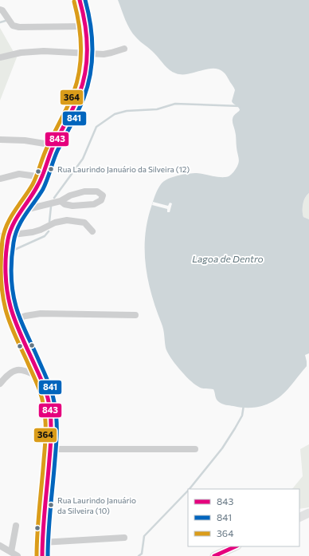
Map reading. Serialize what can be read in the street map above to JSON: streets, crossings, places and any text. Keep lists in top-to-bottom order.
{
  "water": ["Lagoa de Dentro"],
  "places": ["Rua Laurindo Januário da Silveira (12)", "Rua Laurindo Januário da Silveira (10)"],
  "lines": ["transit line 843", "transit line 841", "transit line 364"],
  "legend": ["843", "841", "364"]
}
